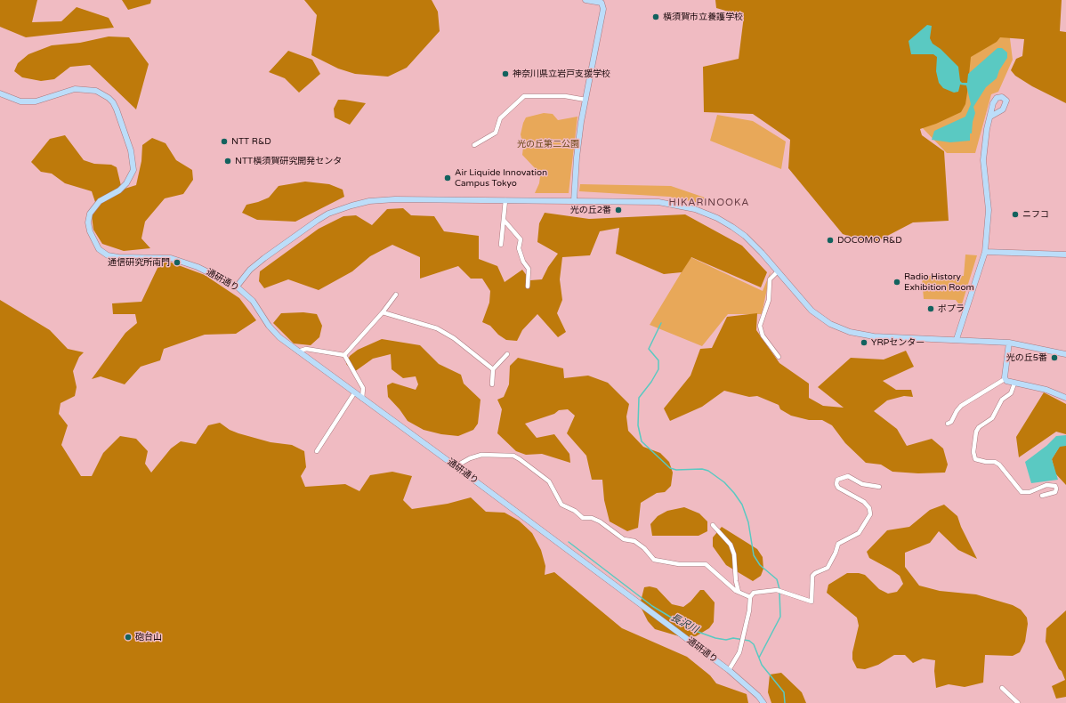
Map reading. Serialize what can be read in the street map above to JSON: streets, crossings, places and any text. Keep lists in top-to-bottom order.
{
  "streets": {
    "street": ["通研通り"]
  },
  "districts": ["HIKARINOOKA"],
  "water": ["長沢川"],
  "parks": ["光の丘第二公園"],
  "places": [
    "横須賀市立養護学校",
    "神奈川県立岩戸支援学校",
    "NTT R&D",
    "NTT横須賀研究開発センタ",
    "Air Liquide Innovation Campus Tokyo",
    "光の丘2番",
    "ニフコ",
    "DOCOMO R&D",
    "通信研究所南門",
    "Radio History Exhibition Room",
    "ポプラ",
    "YRPセンター",
    "光の丘5番",
    "砲台山"
  ]
}
